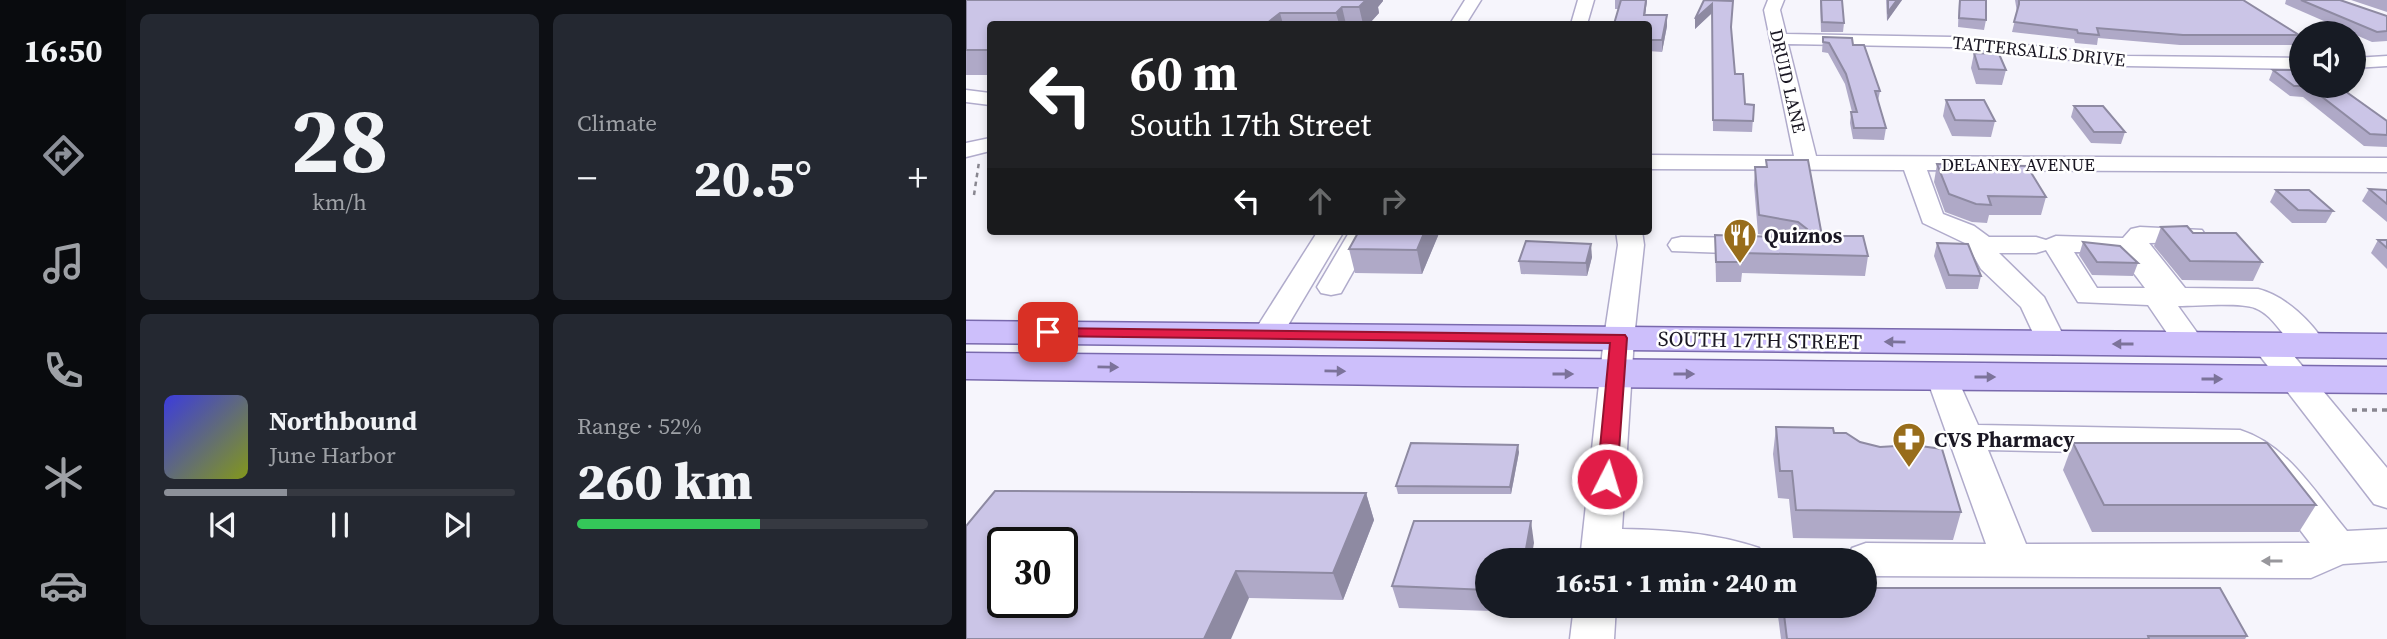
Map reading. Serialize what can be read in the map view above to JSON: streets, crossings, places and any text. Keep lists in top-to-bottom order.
{
  "streets": {
    "main road": ["SOUTH 17TH STREET"],
    "street": ["TATTERSALLS DRIVE", "DRUID LANE", "DELANEY AVENUE"]
  },
  "crossings": [
    ["TATTERSALLS DRIVE", "DRUID LANE"],
    ["DRUID LANE", "DELANEY AVENUE"]
  ],
  "places": {
    "restaurant": ["Quiznos"],
    "pharmacy": ["CVS Pharmacy"]
  },
  "page": {
    "tabs": "16:50",
    "tile": [
      ["28", "km/h"],
      "Climate",
      ["Range · 52%", "260 km"]
    ],
    "turn": ["60 m", "South 17th Street"],
    "heat": ["−", "20.5°", "+"],
    "song": ["Northbound", "June Harbor"],
    "limit": "30",
    "trip": "16:51 · 1 min · 240 m"
  }
}
